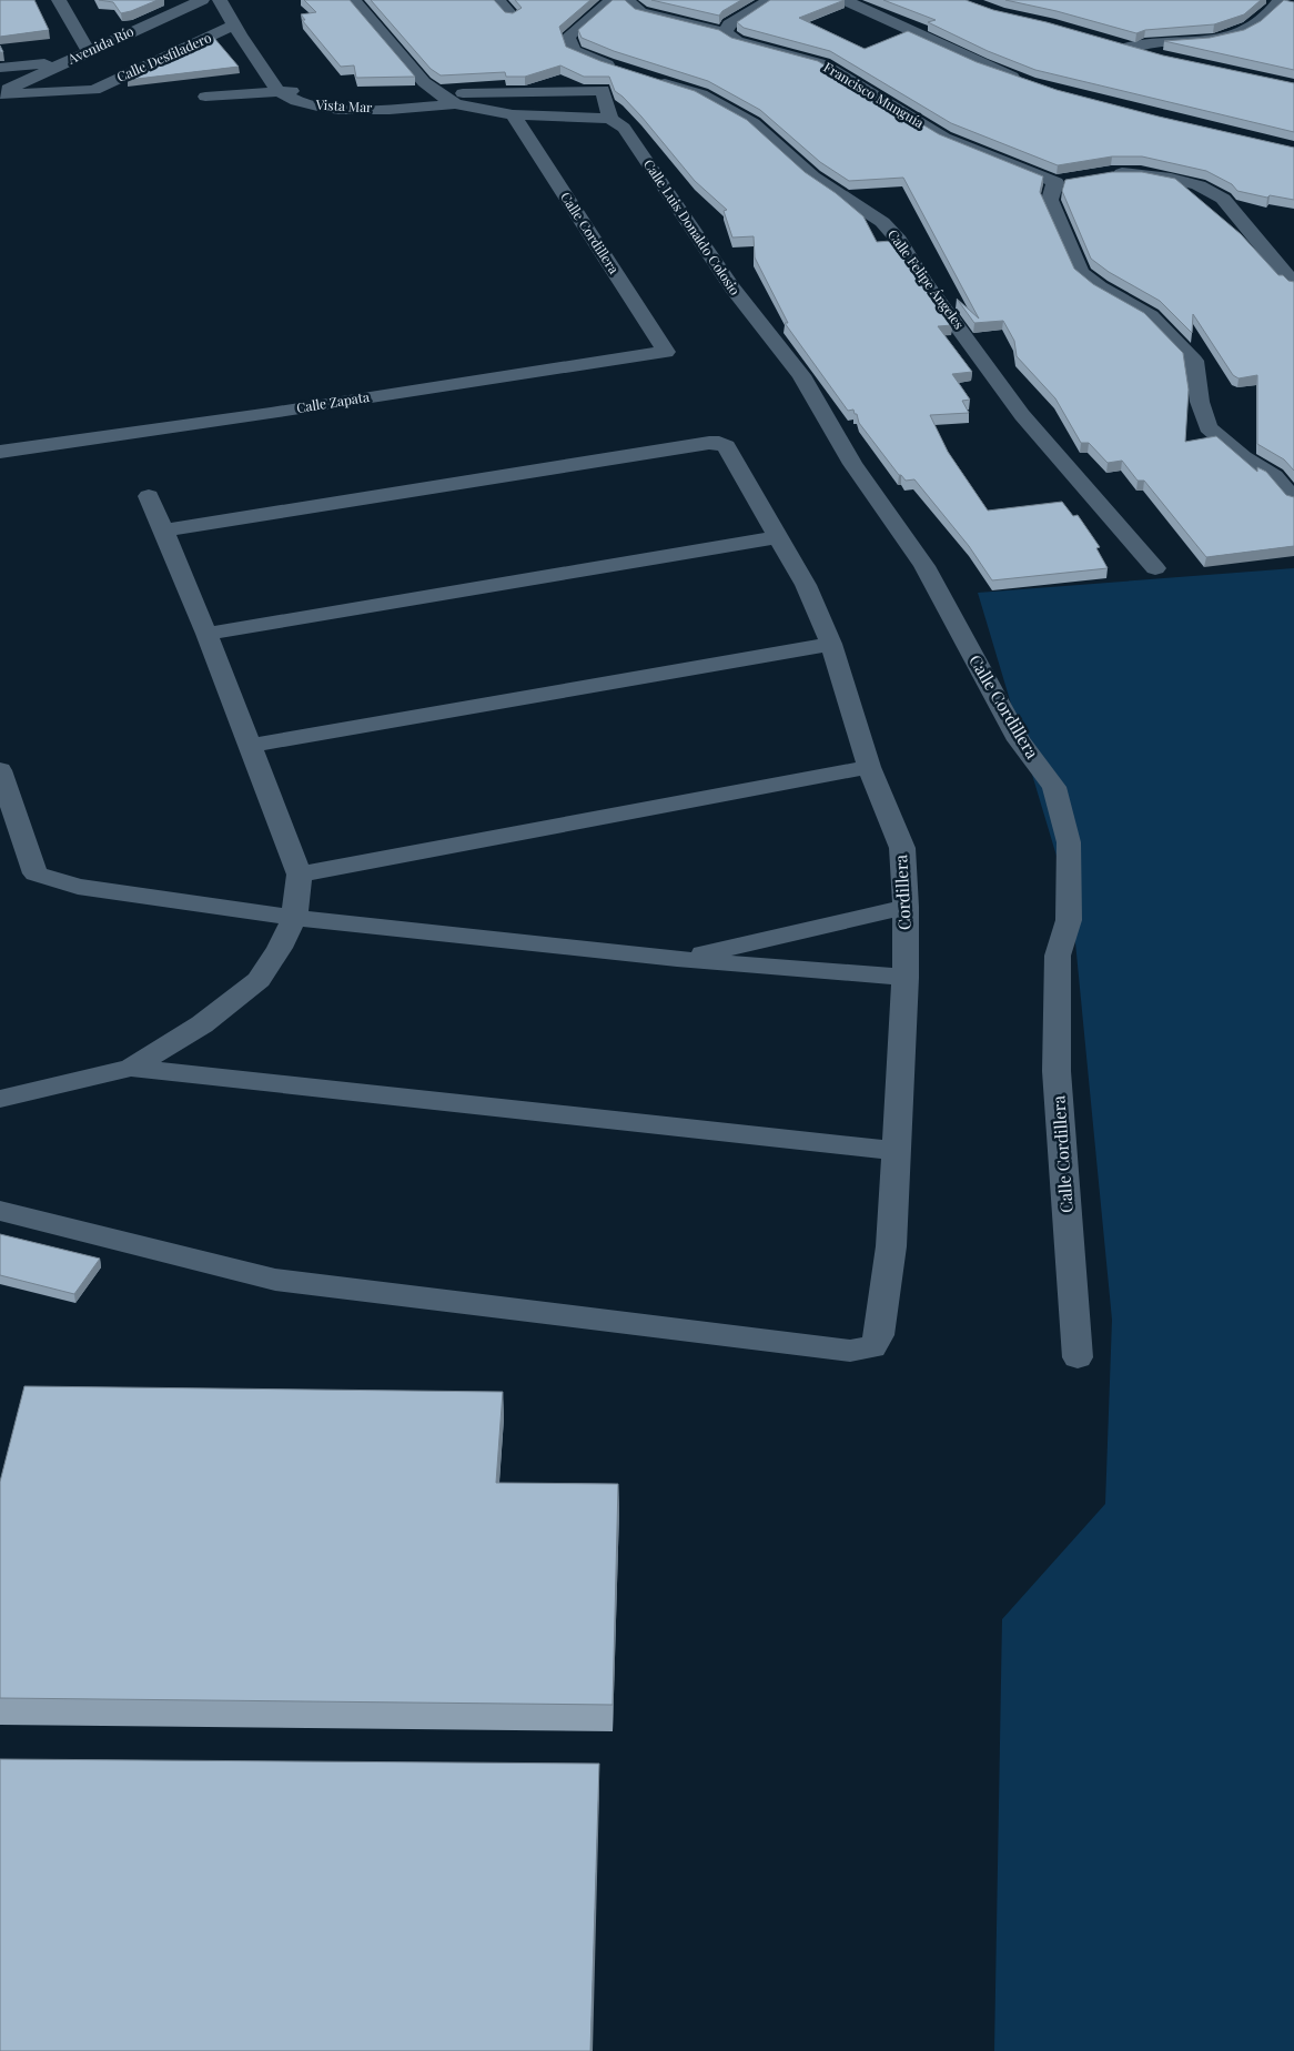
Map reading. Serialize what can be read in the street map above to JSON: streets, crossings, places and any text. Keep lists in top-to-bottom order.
{
  "streets": {
    "street": [
      "Avenida Río",
      "Calle Desfiladero",
      "Francisco Munguía",
      "Vista Mar",
      "Calle Luis Donaldo Colosio",
      "Calle Cordillera",
      "Calle Felipe Ángeles",
      "Calle Zapata",
      "Cordillera"
    ]
  },
  "crossings": [
    ["Avenida Río", "Calle Desfiladero"],
    ["Calle Desfiladero", "Vista Mar"],
    ["Calle Luis Donaldo Colosio", "Calle Cordillera"],
    ["Calle Cordillera", "Calle Zapata"]
  ]
}
